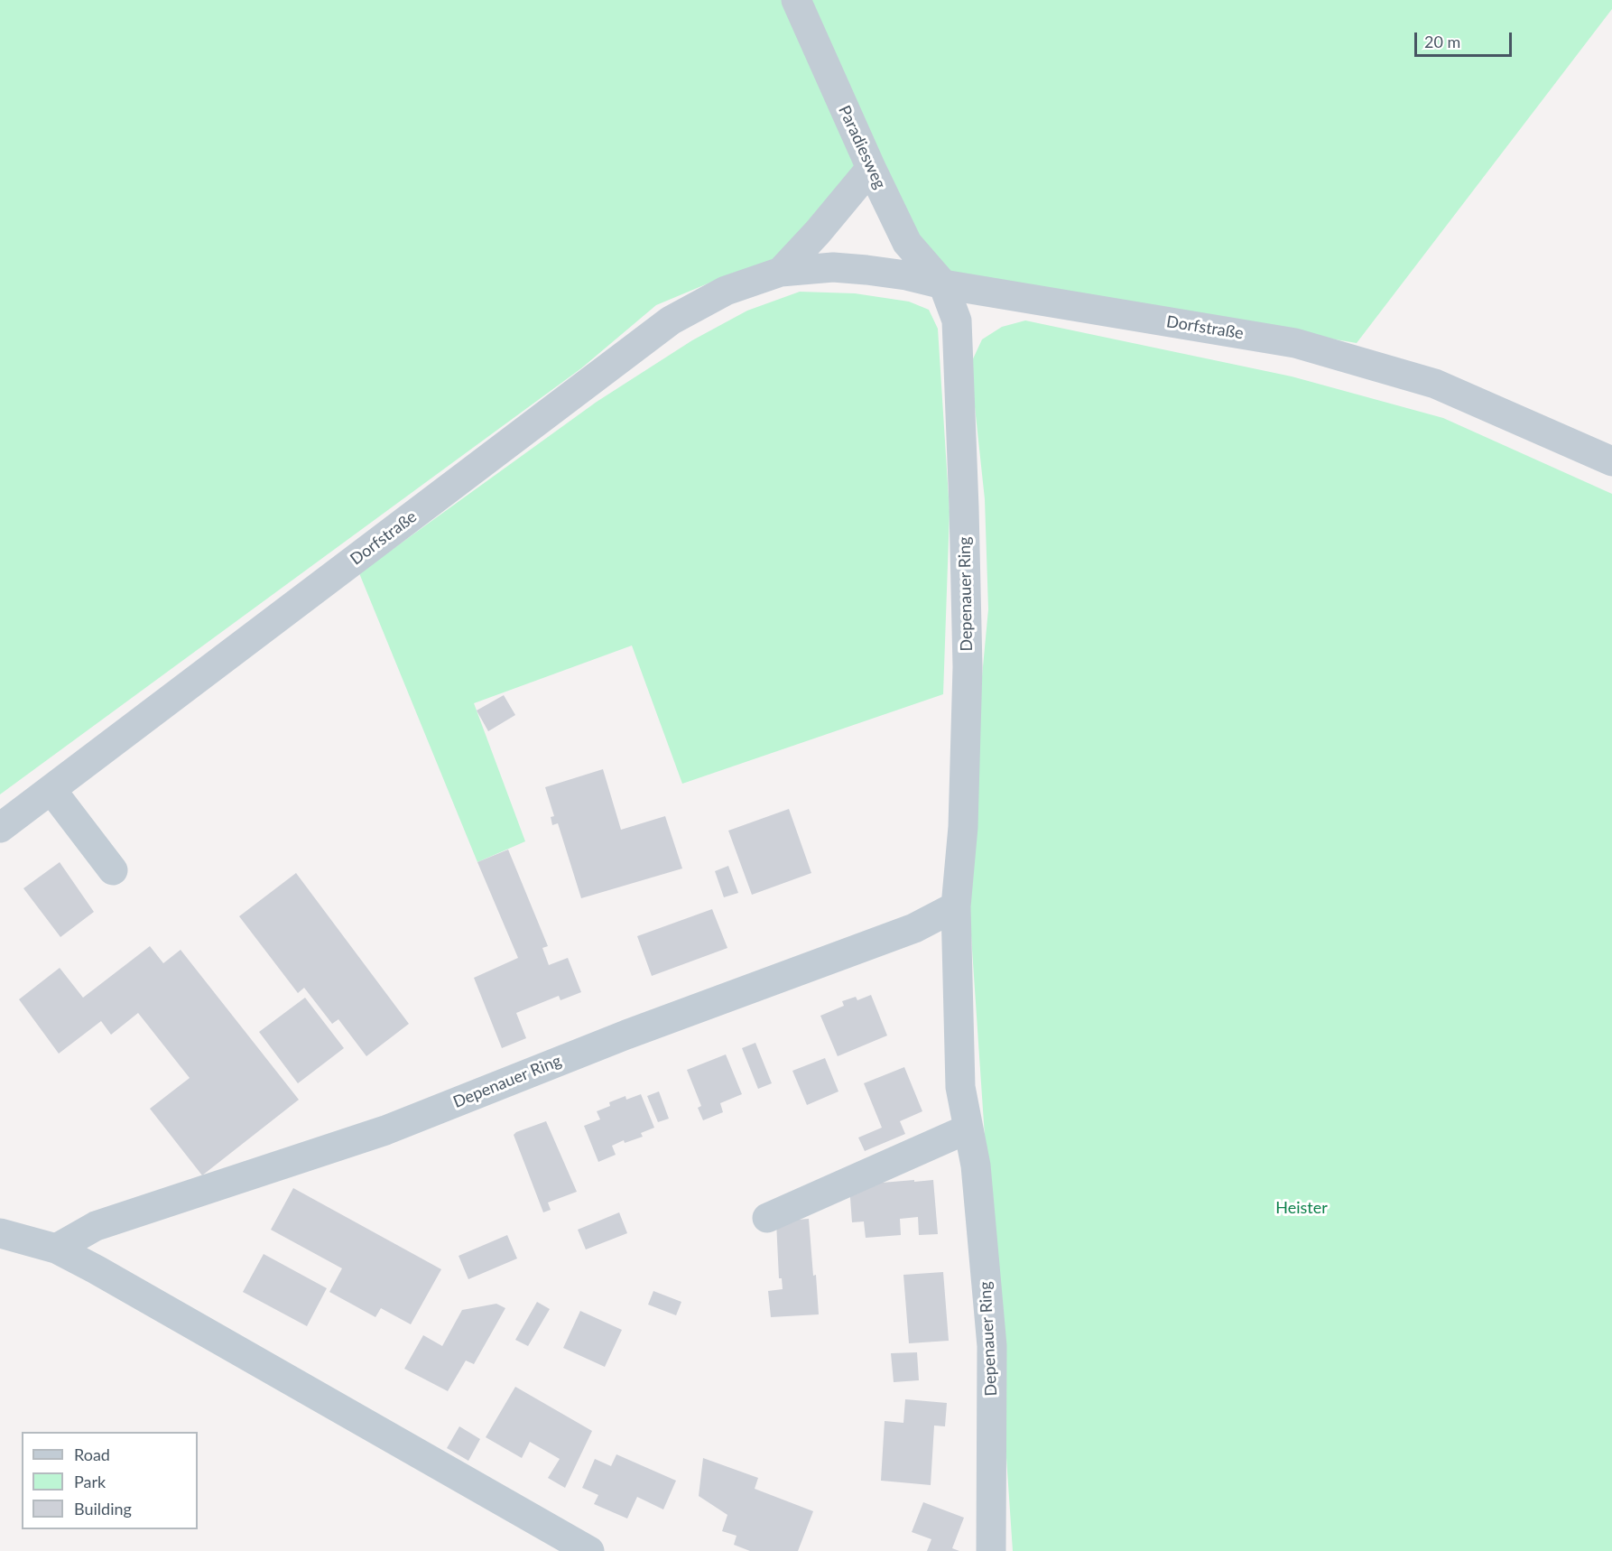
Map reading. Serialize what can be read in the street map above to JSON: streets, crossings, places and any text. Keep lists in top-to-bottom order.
{
  "streets": {
    "street": ["Paradiesweg", "Dorfstraße", "Depenauer Ring"]
  },
  "crossings": [
    ["Paradiesweg", "Dorfstraße"],
    ["Paradiesweg", "Depenauer Ring"],
    ["Dorfstraße", "Depenauer Ring"]
  ],
  "parks": ["Heister"],
  "legend": ["Road", "Park", "Building"],
  "scale_bar": "20 m"
}
